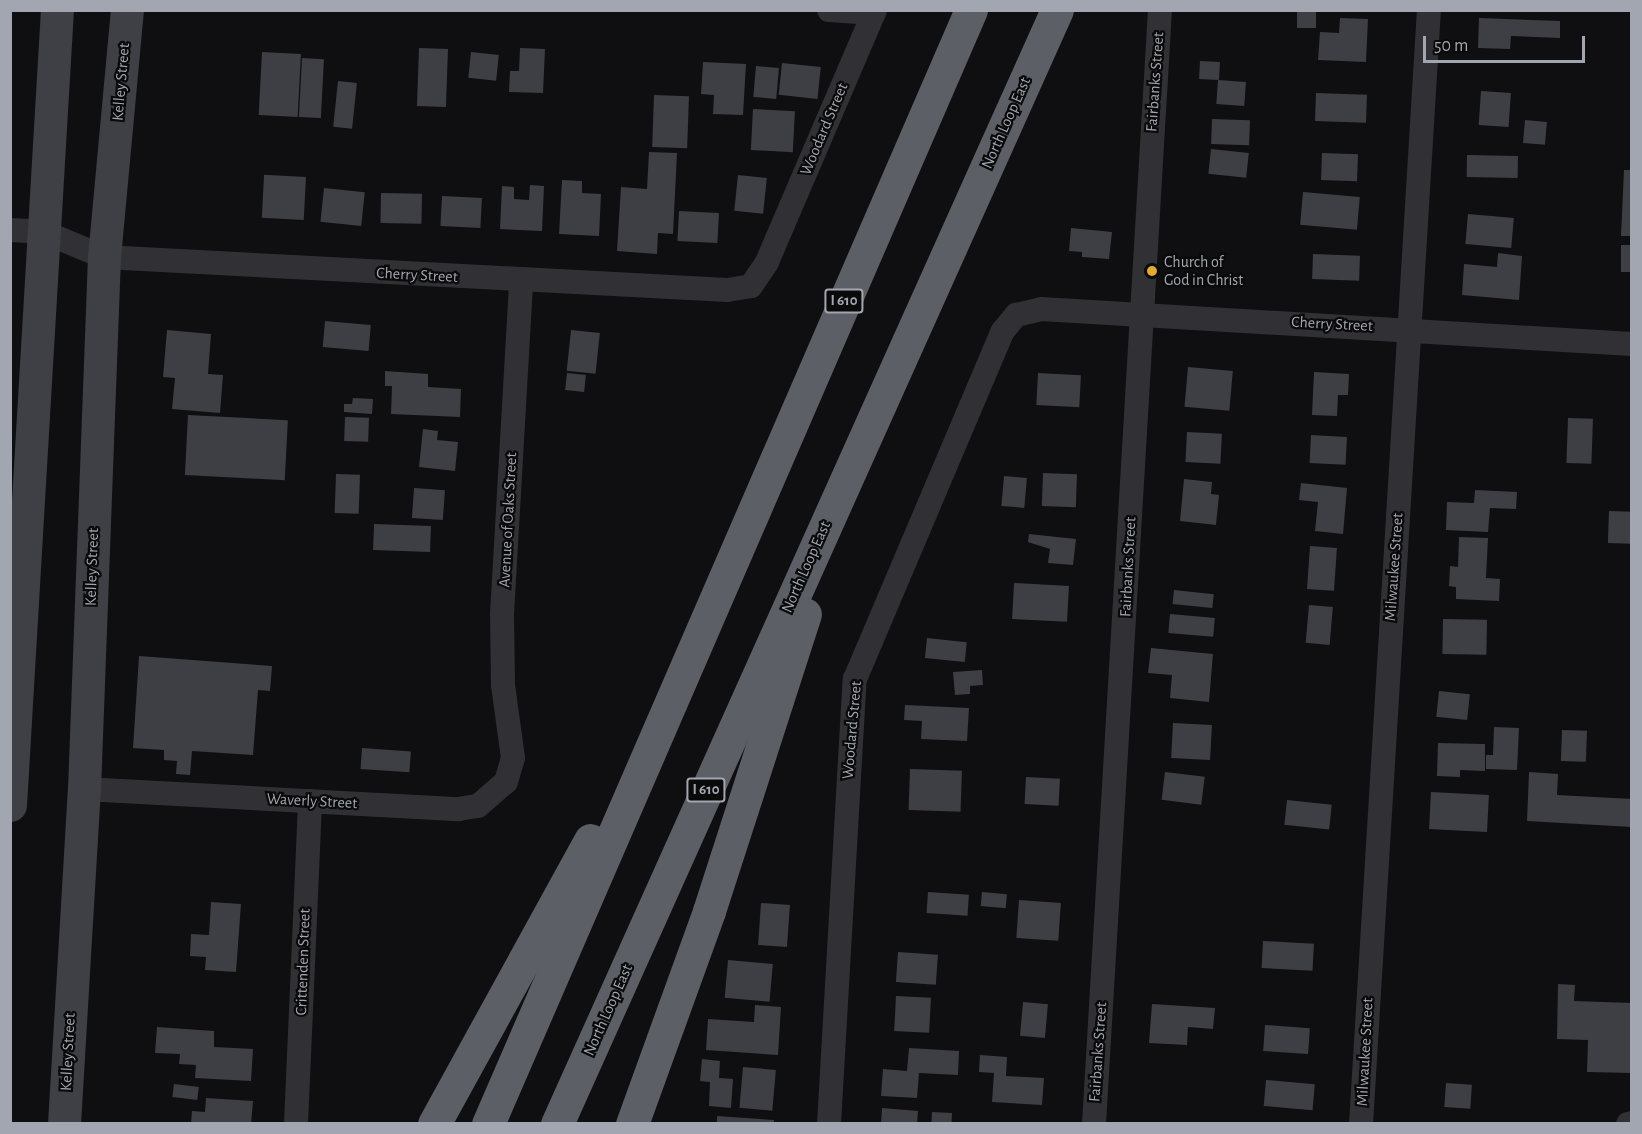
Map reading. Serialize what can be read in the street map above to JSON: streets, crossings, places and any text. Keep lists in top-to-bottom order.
{
  "streets": {
    "highway": ["North Loop East", "I 610"],
    "main road": ["Kelley Street"],
    "street": [
      "Fairbanks Street",
      "Woodard Street",
      "Cherry Street",
      "Avenue of Oaks Street",
      "Milwaukee Street",
      "Waverly Street",
      "Crittenden Street"
    ]
  },
  "crossings": [
    ["Kelley Street", "Cherry Street"],
    ["Kelley Street", "Waverly Street"],
    ["Fairbanks Street", "Cherry Street"],
    ["Woodard Street", "Cherry Street"],
    ["Cherry Street", "Avenue of Oaks Street"],
    ["Cherry Street", "Milwaukee Street"],
    ["Avenue of Oaks Street", "Waverly Street"],
    ["Waverly Street", "Crittenden Street"]
  ],
  "places": ["Church of God in Christ"],
  "scale_bar": "50 m"
}
